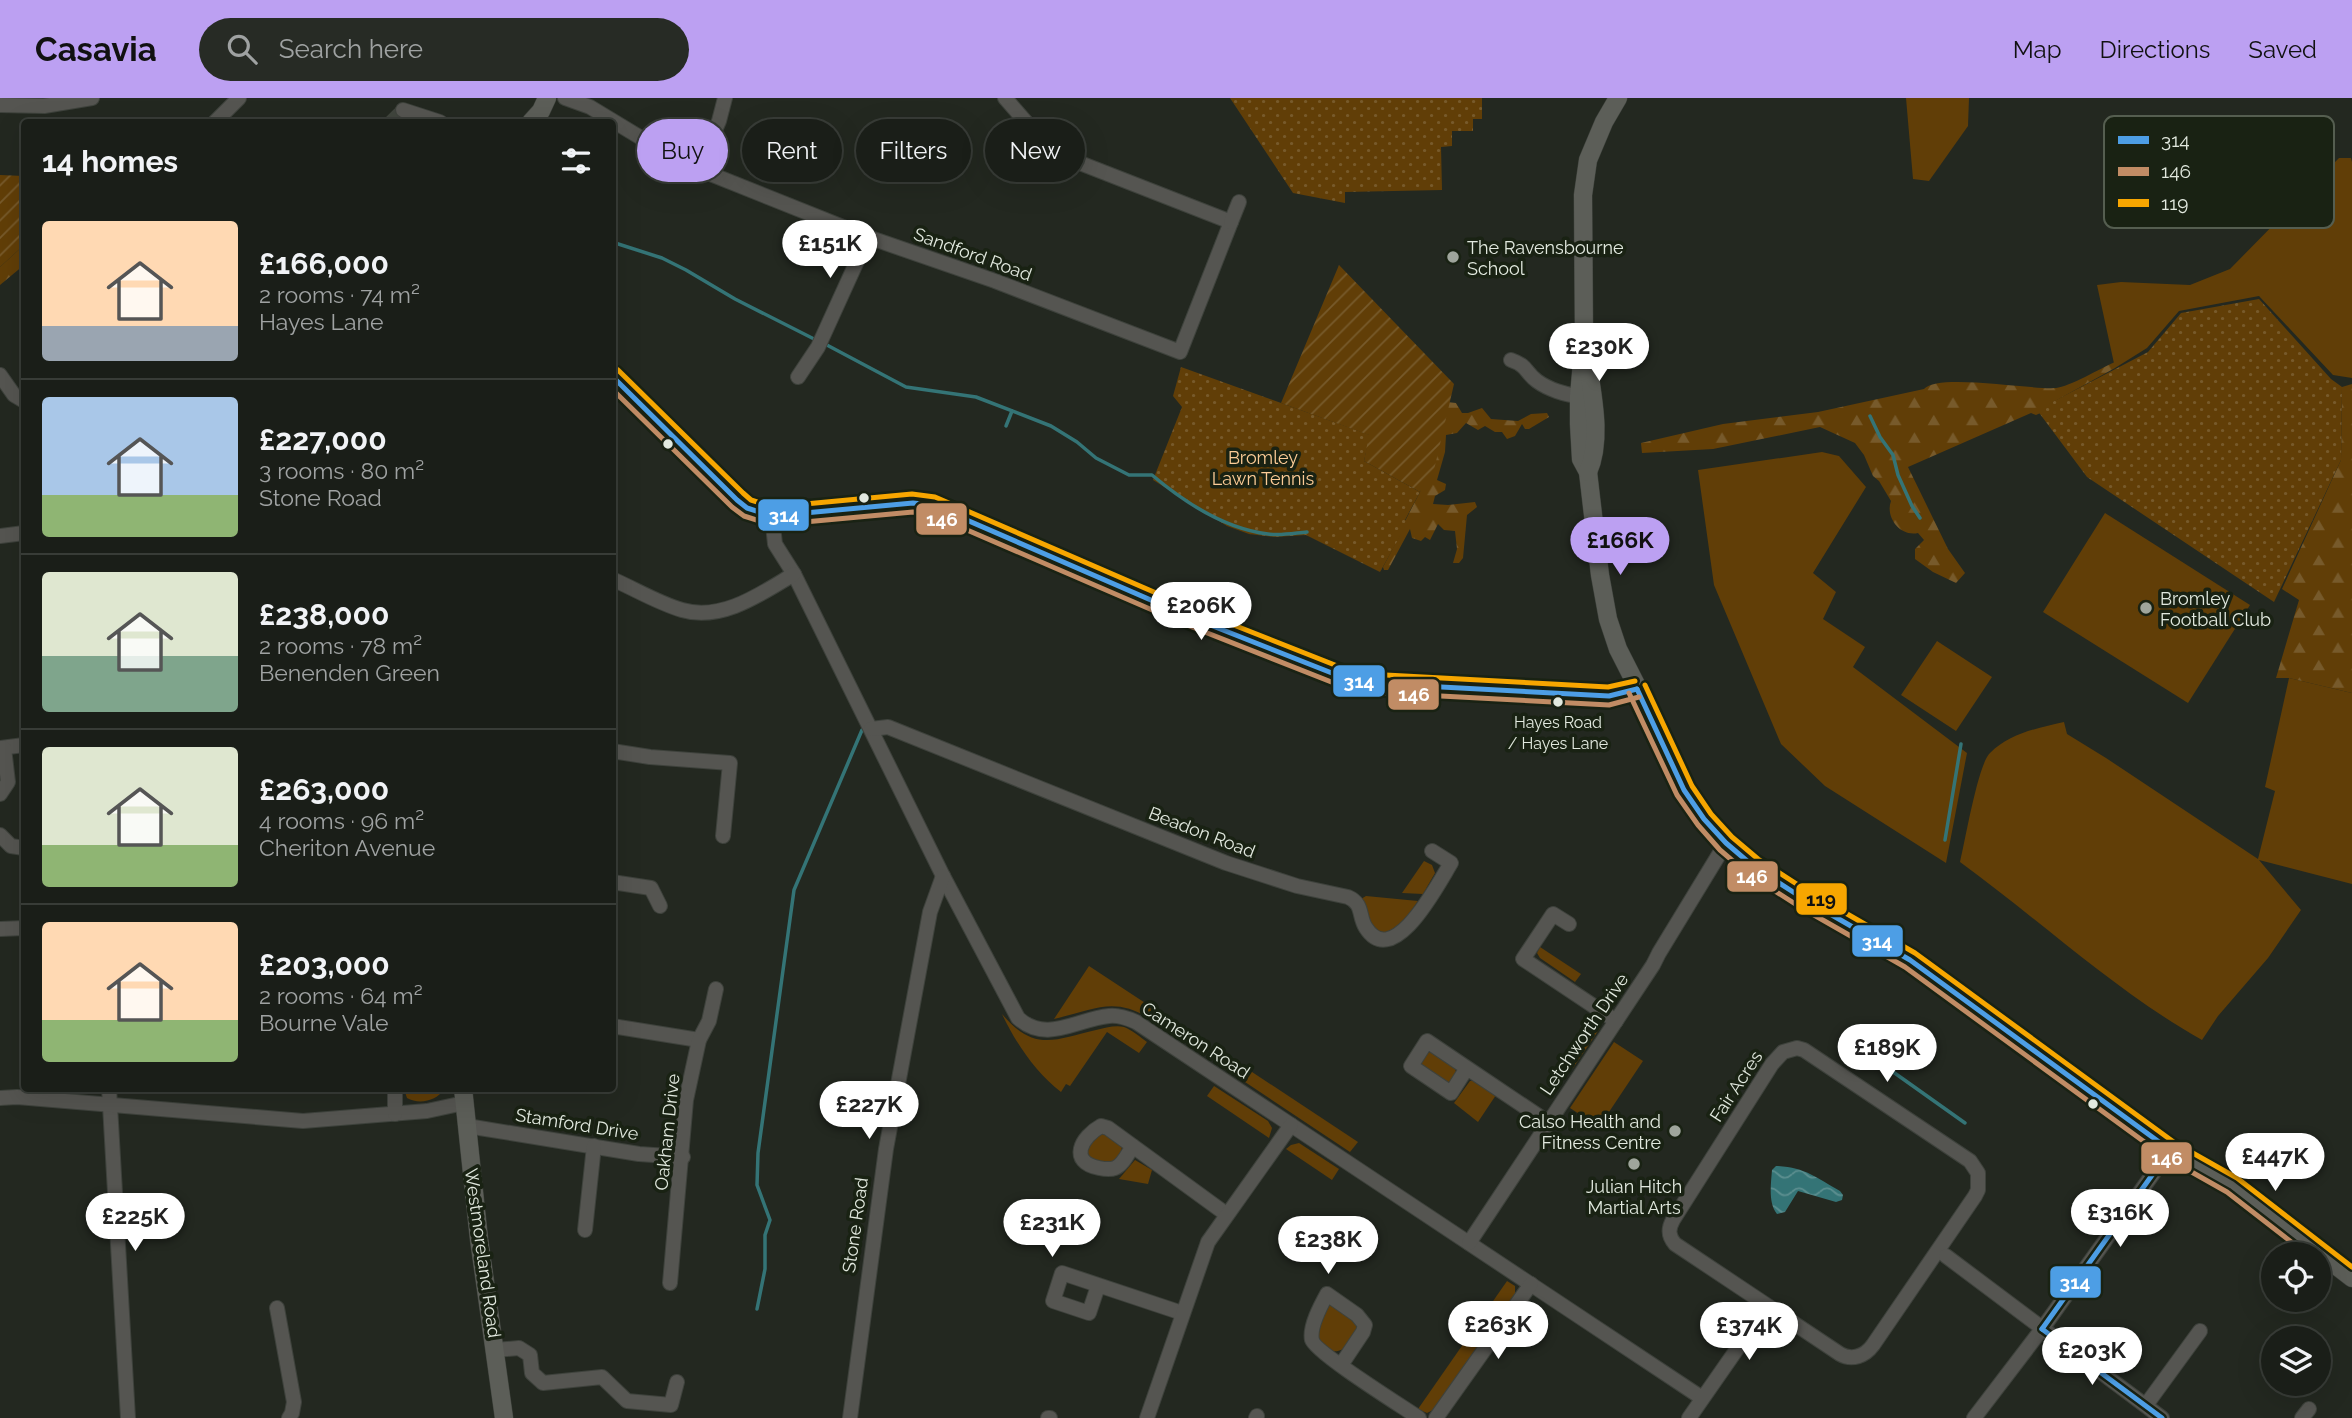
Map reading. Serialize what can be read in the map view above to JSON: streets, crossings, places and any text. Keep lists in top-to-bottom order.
{
  "streets": {
    "main road": ["Westmoreland Road"],
    "street": [
      "Sandford Road",
      "Beadon Road",
      "Letchworth Drive",
      "Cameron Road",
      "Fair Acres",
      "Stamford Drive",
      "Oakham Drive",
      "Stone Road"
    ]
  },
  "crossings": [
    ["Beadon Road", "Cameron Road"],
    ["Letchworth Drive", "Cameron Road"],
    ["Cameron Road", "Stone Road"],
    ["Stamford Drive", "Oakham Drive"],
    ["Stamford Drive", "Westmoreland Road"]
  ],
  "parks": ["Bromley Lawn Tennis"],
  "places": [
    "The Ravensbourne School",
    "Bromley Football Club",
    "Hayes Road / Hayes Lane",
    "Calso Health and Fitness Centre",
    "Julian Hitch Martial Arts"
  ],
  "lines": ["transit line 119", "transit line 314", "transit line 146"],
  "legend": ["314", "146", "119"],
  "page": {
    "header": "Casavia",
    "search": "Search here",
    "nav": ["Map", "Directions", "Saved"],
    "chip": [
      "Buy",
      "Rent",
      "Filters",
      "New"
    ],
    "heading": "14 homes",
    "list": [
      {
        "name": "£166,000",
        "note": "2 rooms · 74 m² · Hayes Lane"
      },
      {
        "name": "£227,000",
        "note": "3 rooms · 80 m² · Stone Road"
      },
      {
        "name": "£238,000",
        "note": "2 rooms · 78 m² · Benenden Green"
      },
      {
        "name": "£263,000",
        "note": "4 rooms · 96 m² · Cheriton Avenue"
      },
      {
        "name": "£203,000",
        "note": "2 rooms · 64 m² · Bourne Vale"
      }
    ],
    "price": [
      "£151K",
      "£230K",
      "£166K",
      "£206K",
      "£189K",
      "£227K",
      "£447K",
      "£316K",
      "£225K",
      "£231K",
      "£238K",
      "£263K",
      "£374K",
      "£203K"
    ]
  }
}
